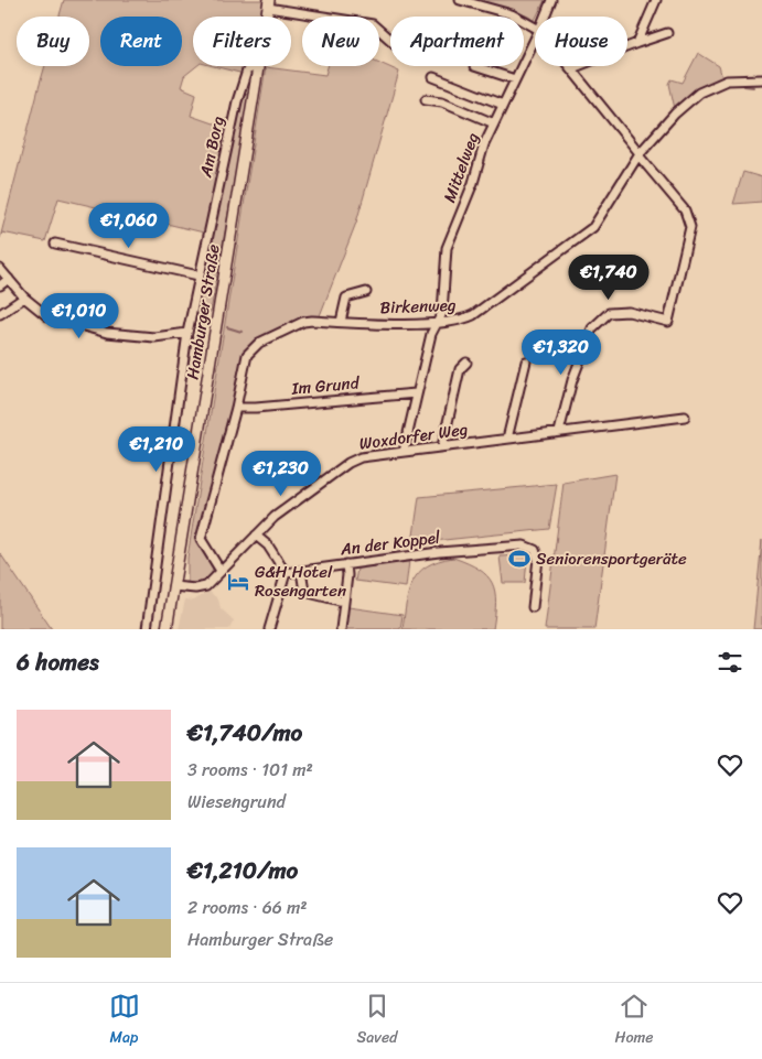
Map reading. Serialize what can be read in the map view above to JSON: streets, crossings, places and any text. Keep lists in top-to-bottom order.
{
  "streets": {
    "main road": ["Hamburger Straße"],
    "street": [
      "Am Borg",
      "Mittelweg",
      "Birkenweg",
      "Im Grund",
      "Woxdorfer Weg",
      "An der Koppel"
    ]
  },
  "crossings": [
    ["Mittelweg", "Birkenweg"],
    ["Mittelweg", "Im Grund"],
    ["Mittelweg", "Woxdorfer Weg"],
    ["Birkenweg", "Im Grund"],
    ["Birkenweg", "Woxdorfer Weg"],
    ["Hamburger Straße", "Woxdorfer Weg"]
  ],
  "places": {
    "sports": ["Seniorensportgeräte"],
    "hotel": ["G&H Hotel Rosengarten"]
  },
  "page": {
    "chip": [
      "Buy",
      "Rent",
      "Filters",
      "New",
      "Apartment",
      "House"
    ],
    "price": [
      "€1,060",
      "€1,740",
      "€1,010",
      "€1,320",
      "€1,210",
      "€1,230"
    ],
    "heading": "6 homes",
    "list": [
      {
        "name": "€1,740/mo",
        "note": "3 rooms · 101 m² · Wiesengrund"
      },
      {
        "name": "€1,210/mo",
        "note": "2 rooms · 66 m² · Hamburger Straße"
      }
    ],
    "tabs": ["Map", "Saved", "Home"]
  }
}
